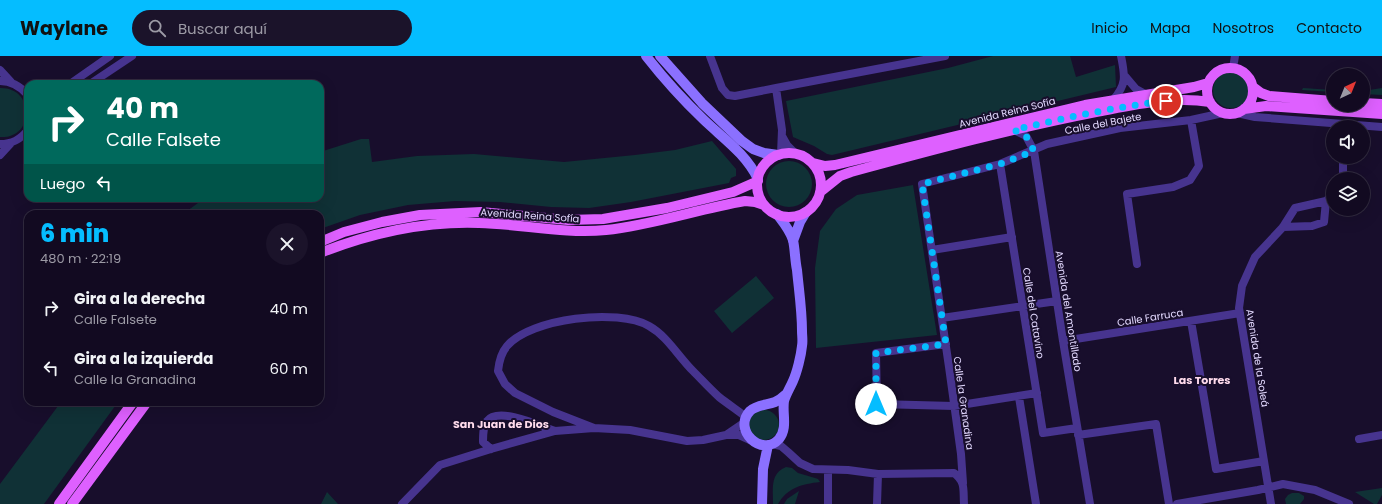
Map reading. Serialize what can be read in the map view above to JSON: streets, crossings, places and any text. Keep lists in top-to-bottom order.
{
  "streets": {
    "main road": ["Avenida Reina Sofía"],
    "street": [
      "Calle del Bajete",
      "Avenida del Amontillado",
      "Calle del Catavino",
      "Calle Farruca",
      "Avenida de la Soleá",
      "Calle la Granadina"
    ]
  },
  "crossings": [
    ["Avenida Reina Sofía", "Calle del Bajete"],
    ["Avenida Reina Sofía", "Avenida del Amontillado"],
    ["Calle del Bajete", "Avenida del Amontillado"],
    ["Calle del Bajete", "Calle del Catavino"],
    ["Calle del Bajete", "Calle la Granadina"],
    ["Avenida del Amontillado", "Calle del Catavino"],
    ["Avenida del Amontillado", "Calle Farruca"],
    ["Calle Farruca", "Avenida de la Soleá"]
  ],
  "districts": ["Las Torres", "San Juan de Dios"],
  "north": "top right",
  "page": {
    "header": "Waylane",
    "search": "Buscar aquí",
    "nav": [
      "Inicio",
      "Mapa",
      "Nosotros",
      "Contacto"
    ],
    "turn": ["40 m", "Calle Falsete"],
    "then": "Luego",
    "heading": ["6 min", "480 m · 22:19"],
    "list": [
      {
        "name": "Gira a la derecha",
        "note": "Calle Falsete",
        "value": "40 m"
      },
      {
        "name": "Gira a la izquierda",
        "note": "Calle la Granadina",
        "value": "60 m"
      }
    ]
  }
}
